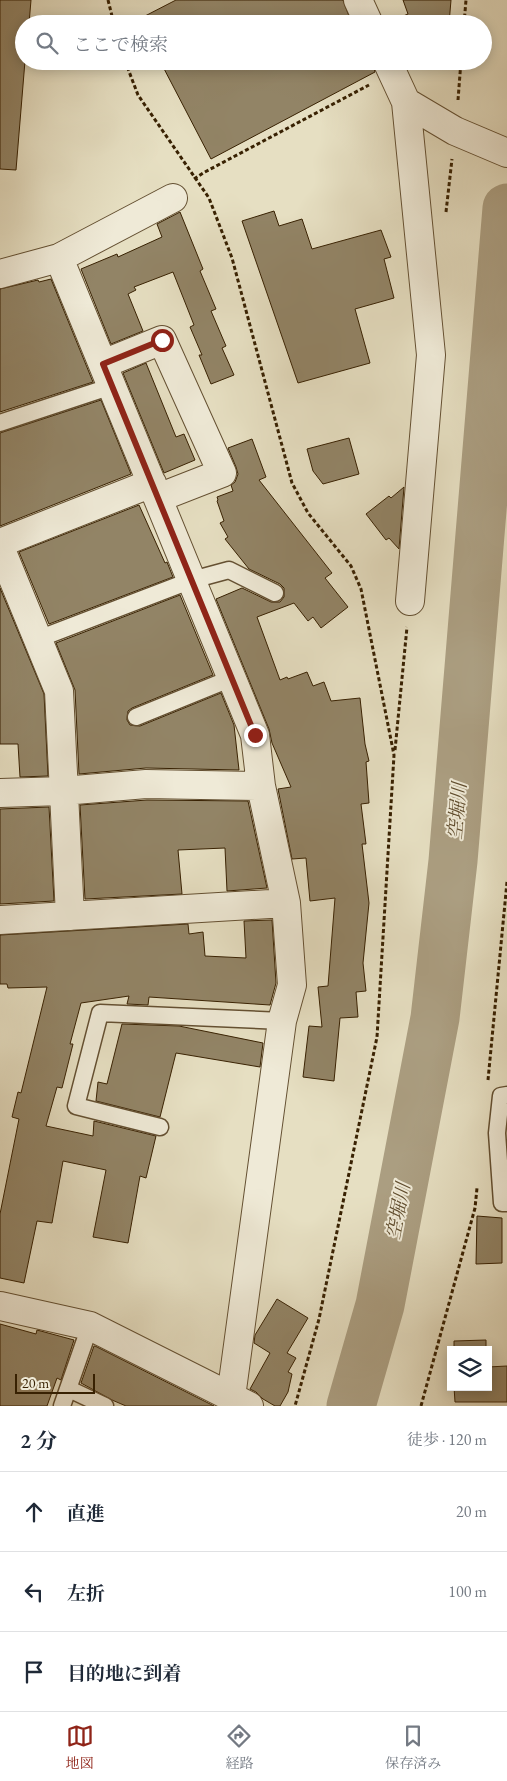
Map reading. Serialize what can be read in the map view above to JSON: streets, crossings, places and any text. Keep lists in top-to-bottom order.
{
  "water": ["空堀川"],
  "scale_bar": "20 m",
  "page": {
    "search": "ここで検索",
    "scale": "20 m",
    "heading": ["2 分", "徒歩 · 120 m"],
    "list": [
      ["直進", "20 m"],
      ["左折", "100 m"],
      "目的地に到着"
    ],
    "nav": ["地図", "経路", "保存済み"]
  }
}
